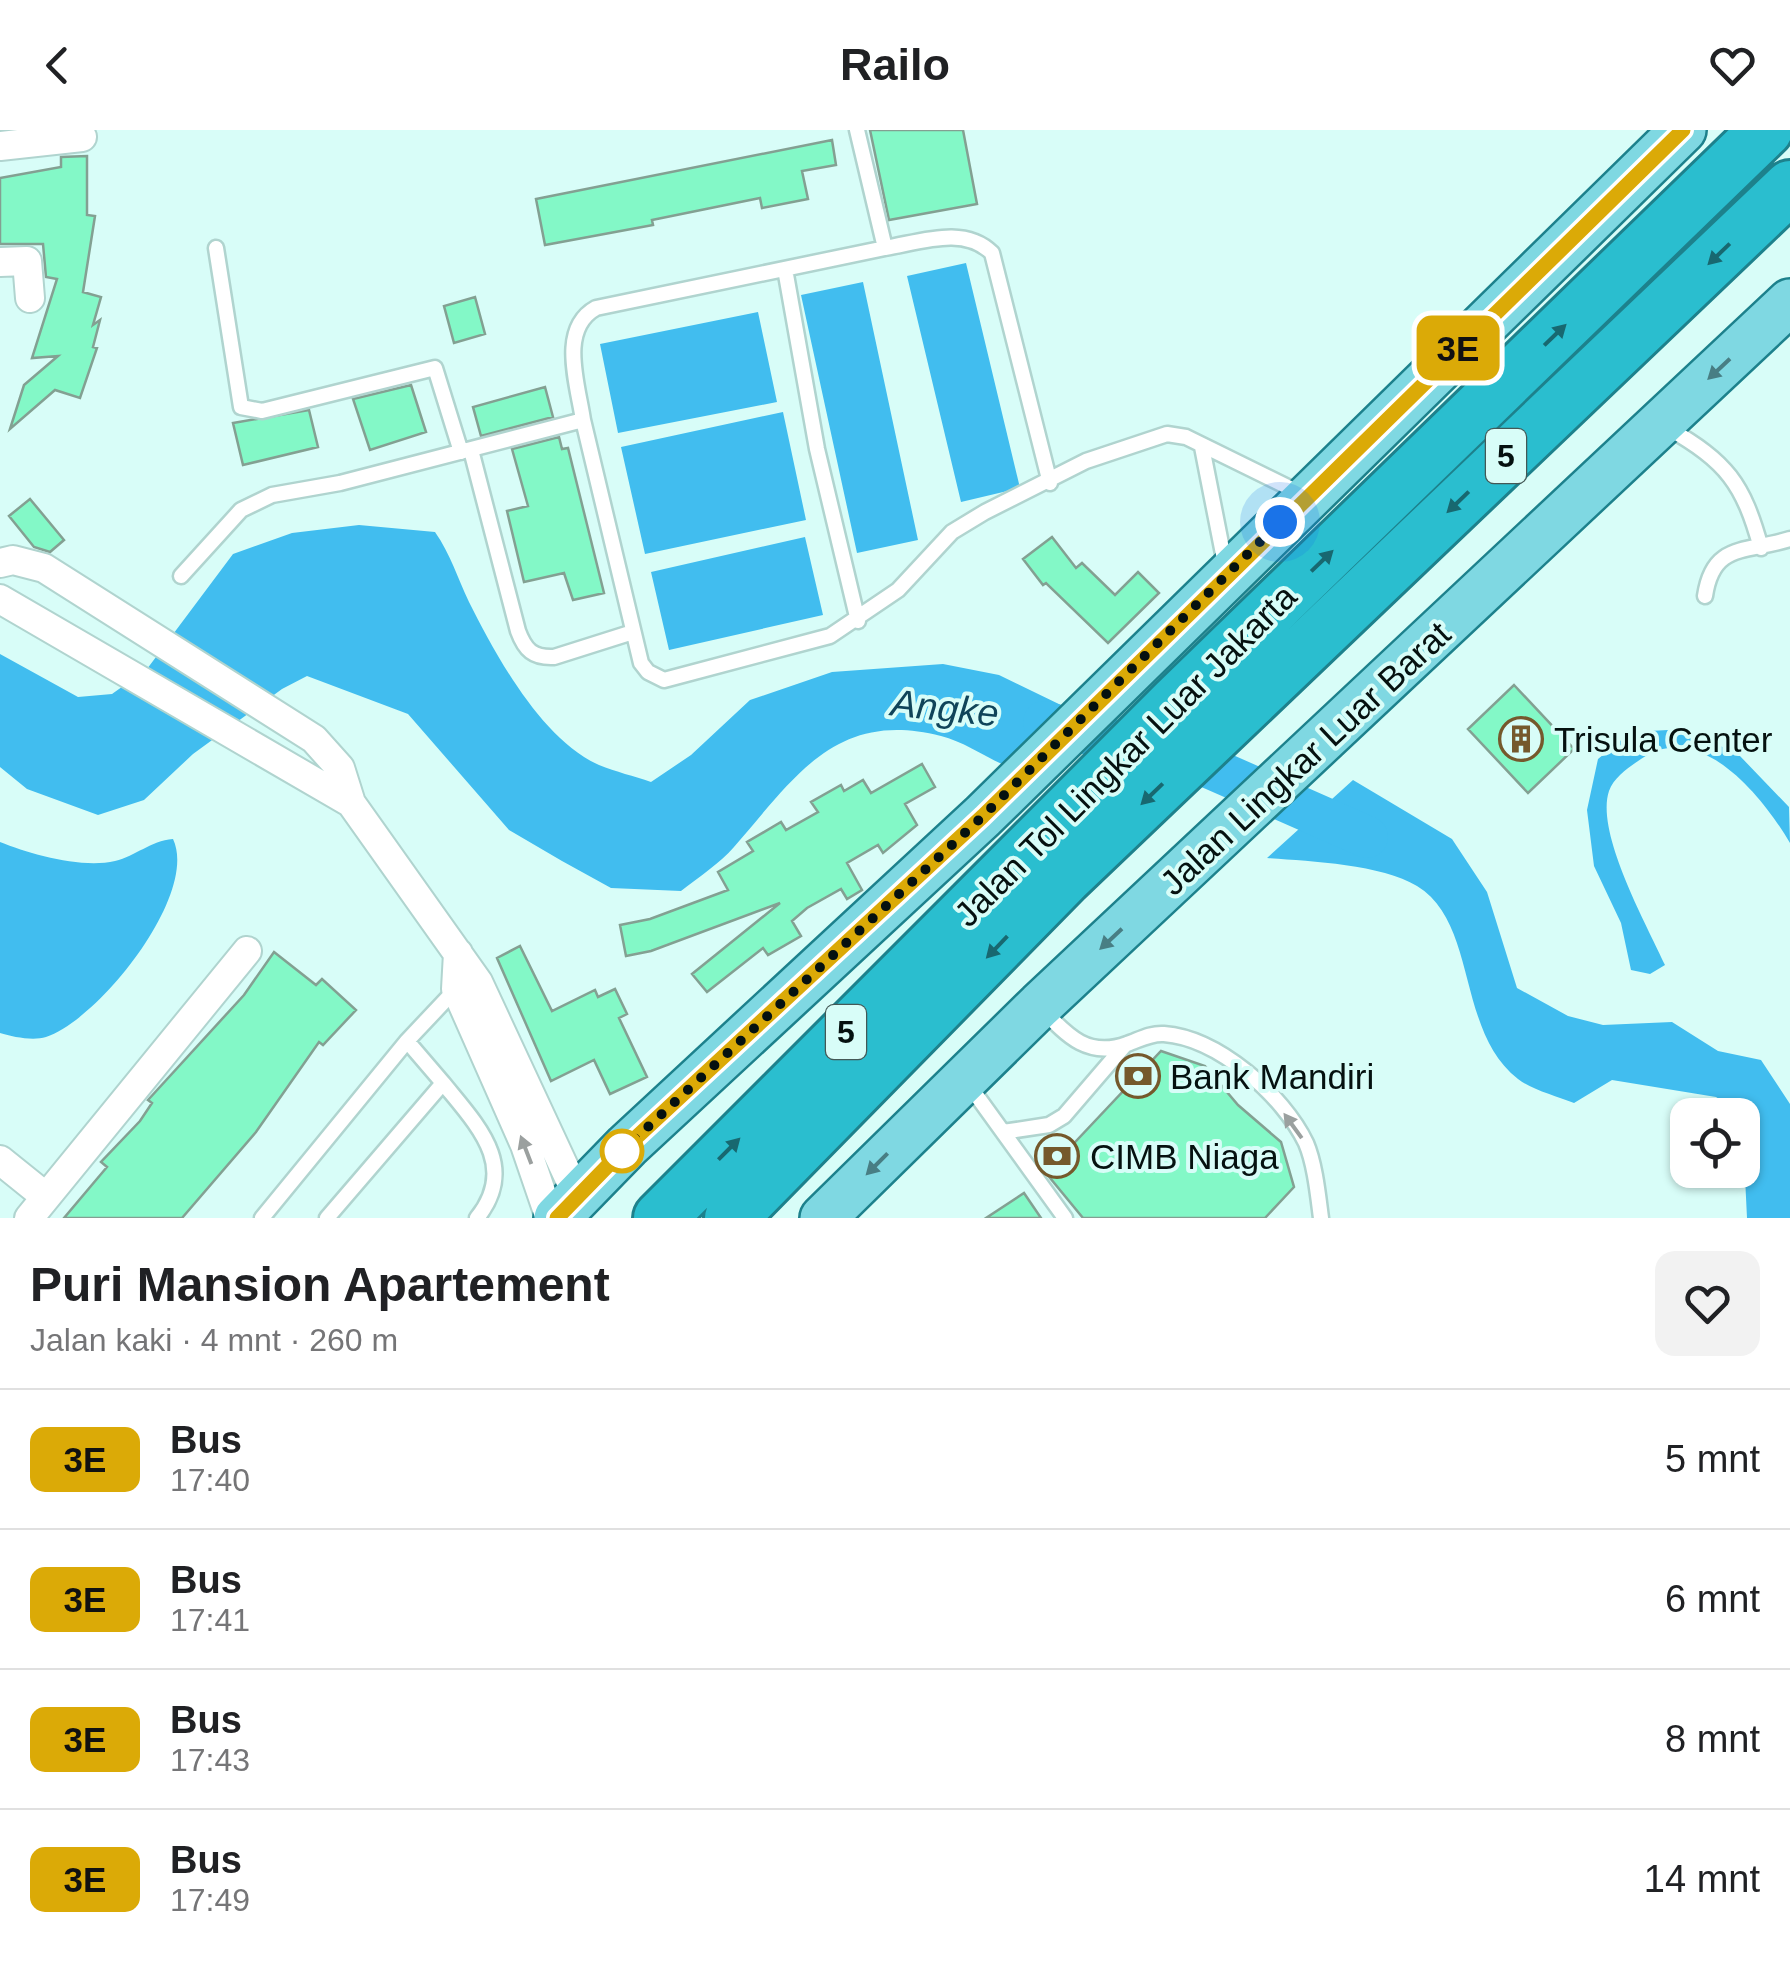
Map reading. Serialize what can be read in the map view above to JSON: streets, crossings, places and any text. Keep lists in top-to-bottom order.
{
  "streets": {
    "highway": ["5", "Jalan Tol Lingkar Luar Jakarta"],
    "main road": ["Jalan Lingkar Luar Barat"]
  },
  "water": ["Angke"],
  "places": {
    "building": ["Trisula Center"],
    "bank": ["Bank Mandiri", "CIMB Niaga"]
  },
  "lines": ["bus line 3E"],
  "page": {
    "header": "Railo",
    "on_map": "3E",
    "heading": ["Puri Mansion Apartement", "Jalan kaki · 4 mnt · 260 m"],
    "list": [
      {
        "mark": "3E",
        "name": "Bus",
        "note": "17:40",
        "value": "5 mnt"
      },
      {
        "mark": "3E",
        "name": "Bus",
        "note": "17:41",
        "value": "6 mnt"
      },
      {
        "mark": "3E",
        "name": "Bus",
        "note": "17:43",
        "value": "8 mnt"
      },
      {
        "mark": "3E",
        "name": "Bus",
        "note": "17:49",
        "value": "14 mnt"
      }
    ]
  }
}
